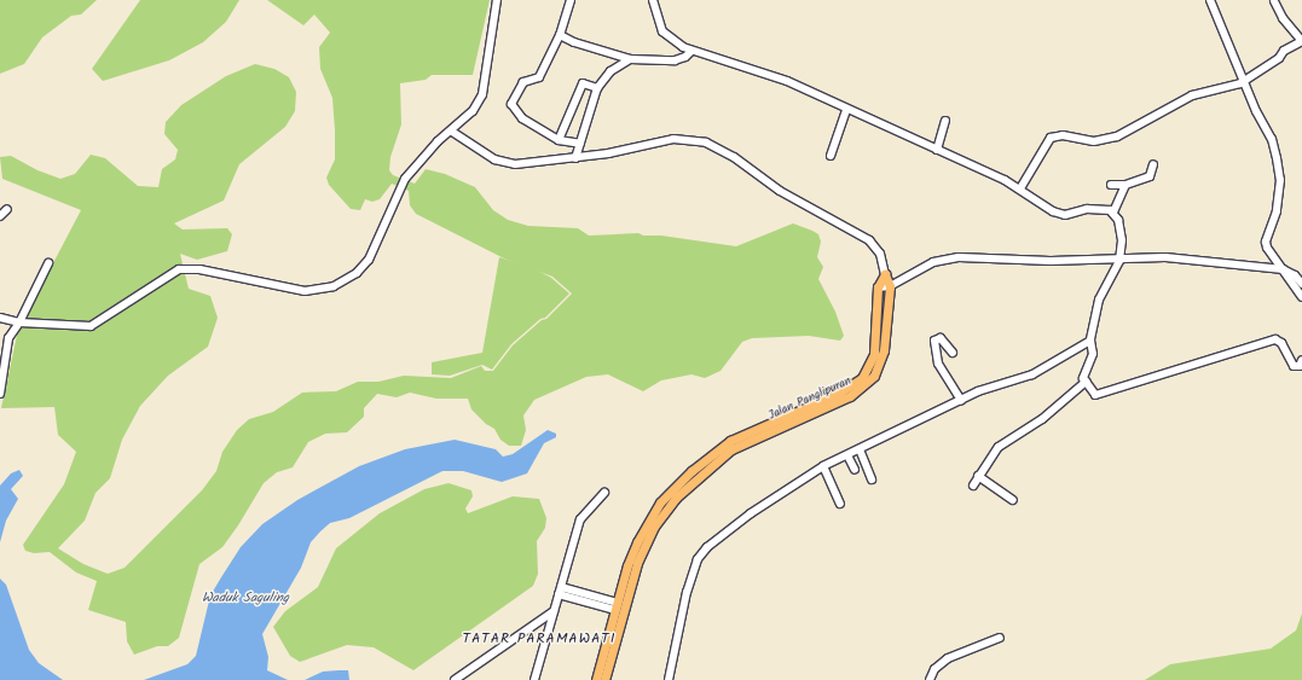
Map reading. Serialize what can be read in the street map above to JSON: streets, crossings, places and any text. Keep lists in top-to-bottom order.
{
  "streets": {
    "main road": ["Jalan Panglipuran"]
  },
  "districts": ["TATAR PARAMAWATI"],
  "water": ["Waduk Saguling"]
}
